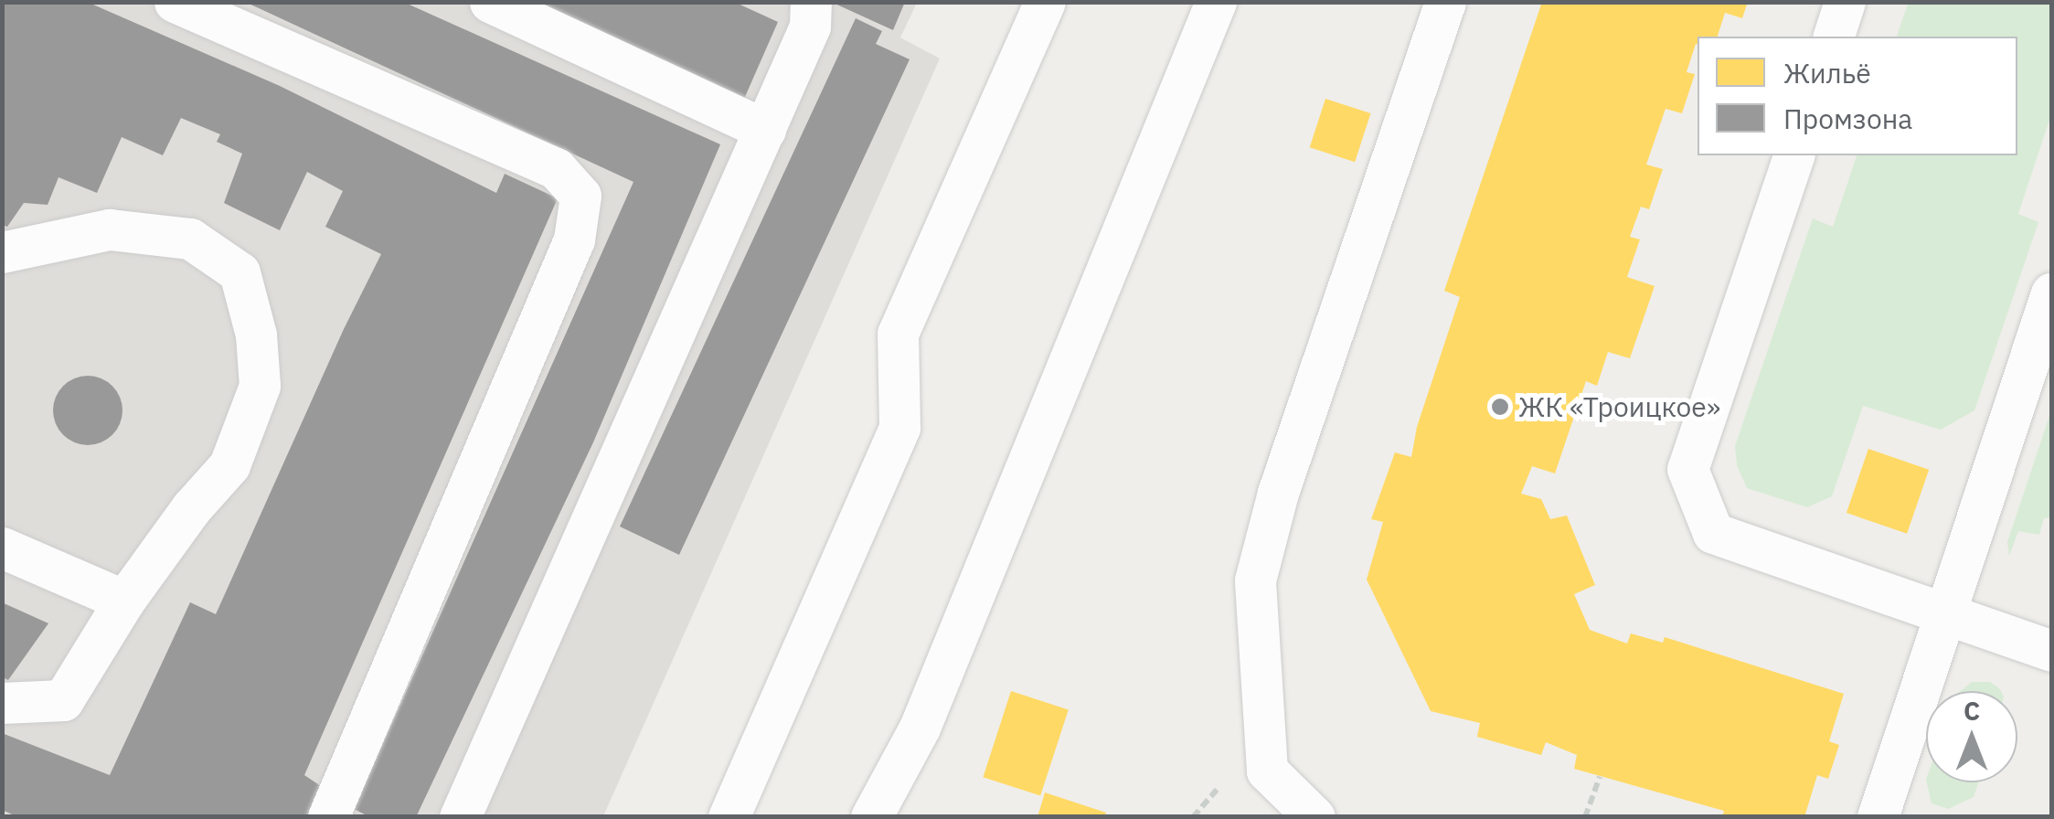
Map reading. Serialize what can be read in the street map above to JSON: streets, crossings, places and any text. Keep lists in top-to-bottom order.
{
  "places": ["ЖК «Троицкое»"],
  "legend": ["Жильё", "Промзона"],
  "north": "top"
}
